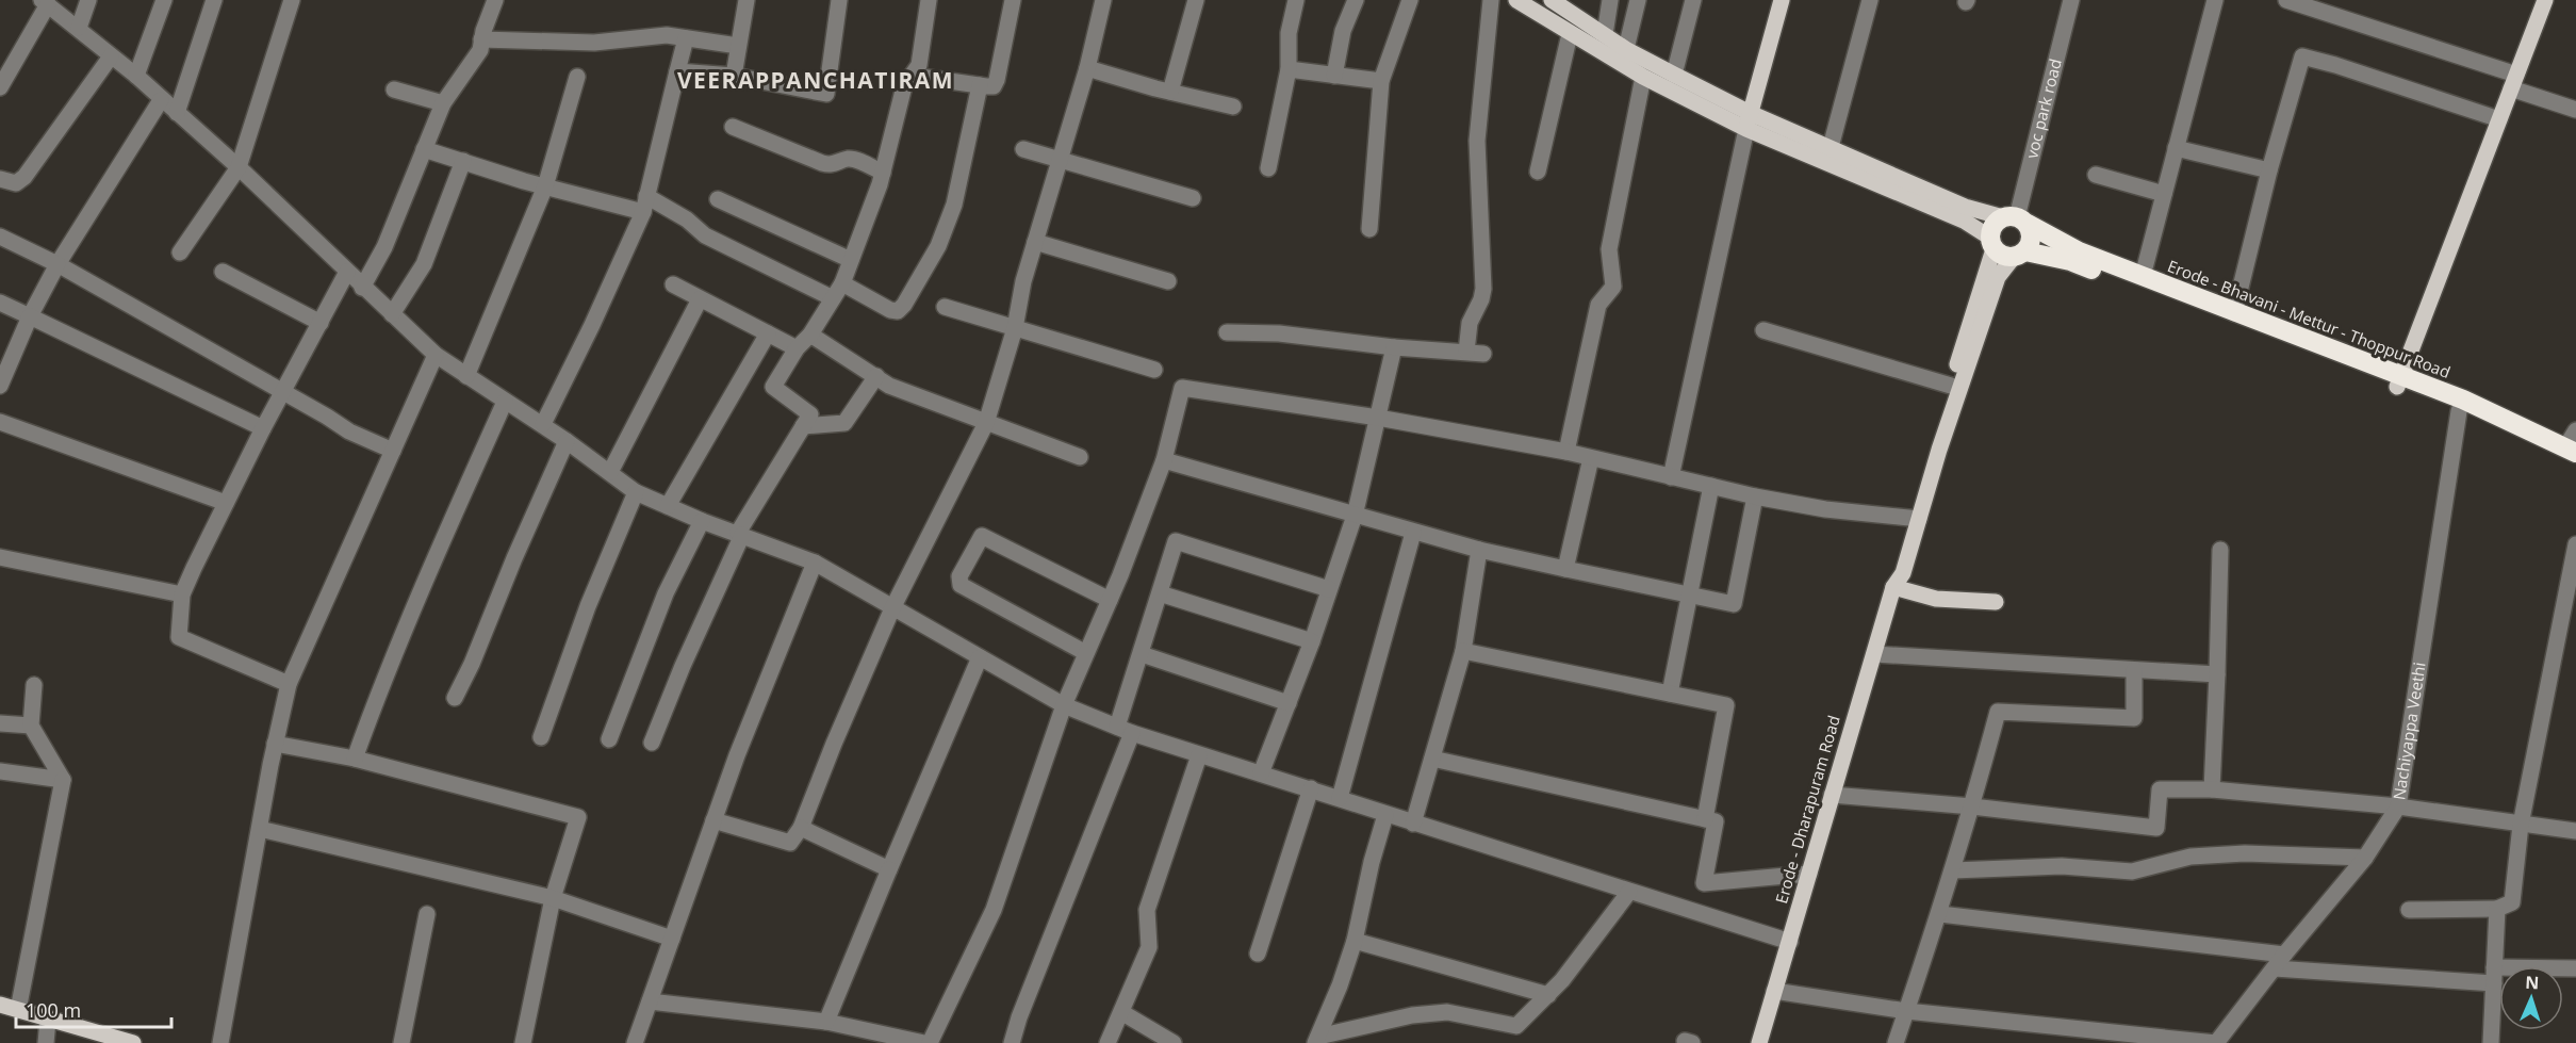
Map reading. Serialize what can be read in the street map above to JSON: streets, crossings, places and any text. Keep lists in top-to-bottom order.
{
  "streets": {
    "highway": ["Erode - Bhavani - Mettur - Thoppur Road"],
    "main road": ["Erode - Dharapuram Road"],
    "street": ["voc park road", "Nachiyappa Veethi"]
  },
  "crossings": [
    ["voc park road", "Erode - Bhavani - Mettur - Thoppur Road"],
    ["voc park road", "Erode - Dharapuram Road"],
    ["Erode - Bhavani - Mettur - Thoppur Road", "Nachiyappa Veethi"],
    ["Erode - Bhavani - Mettur - Thoppur Road", "Erode - Dharapuram Road"]
  ],
  "districts": ["VEERAPPANCHATIRAM"],
  "scale_bar": "100 m",
  "north": "top"
}
